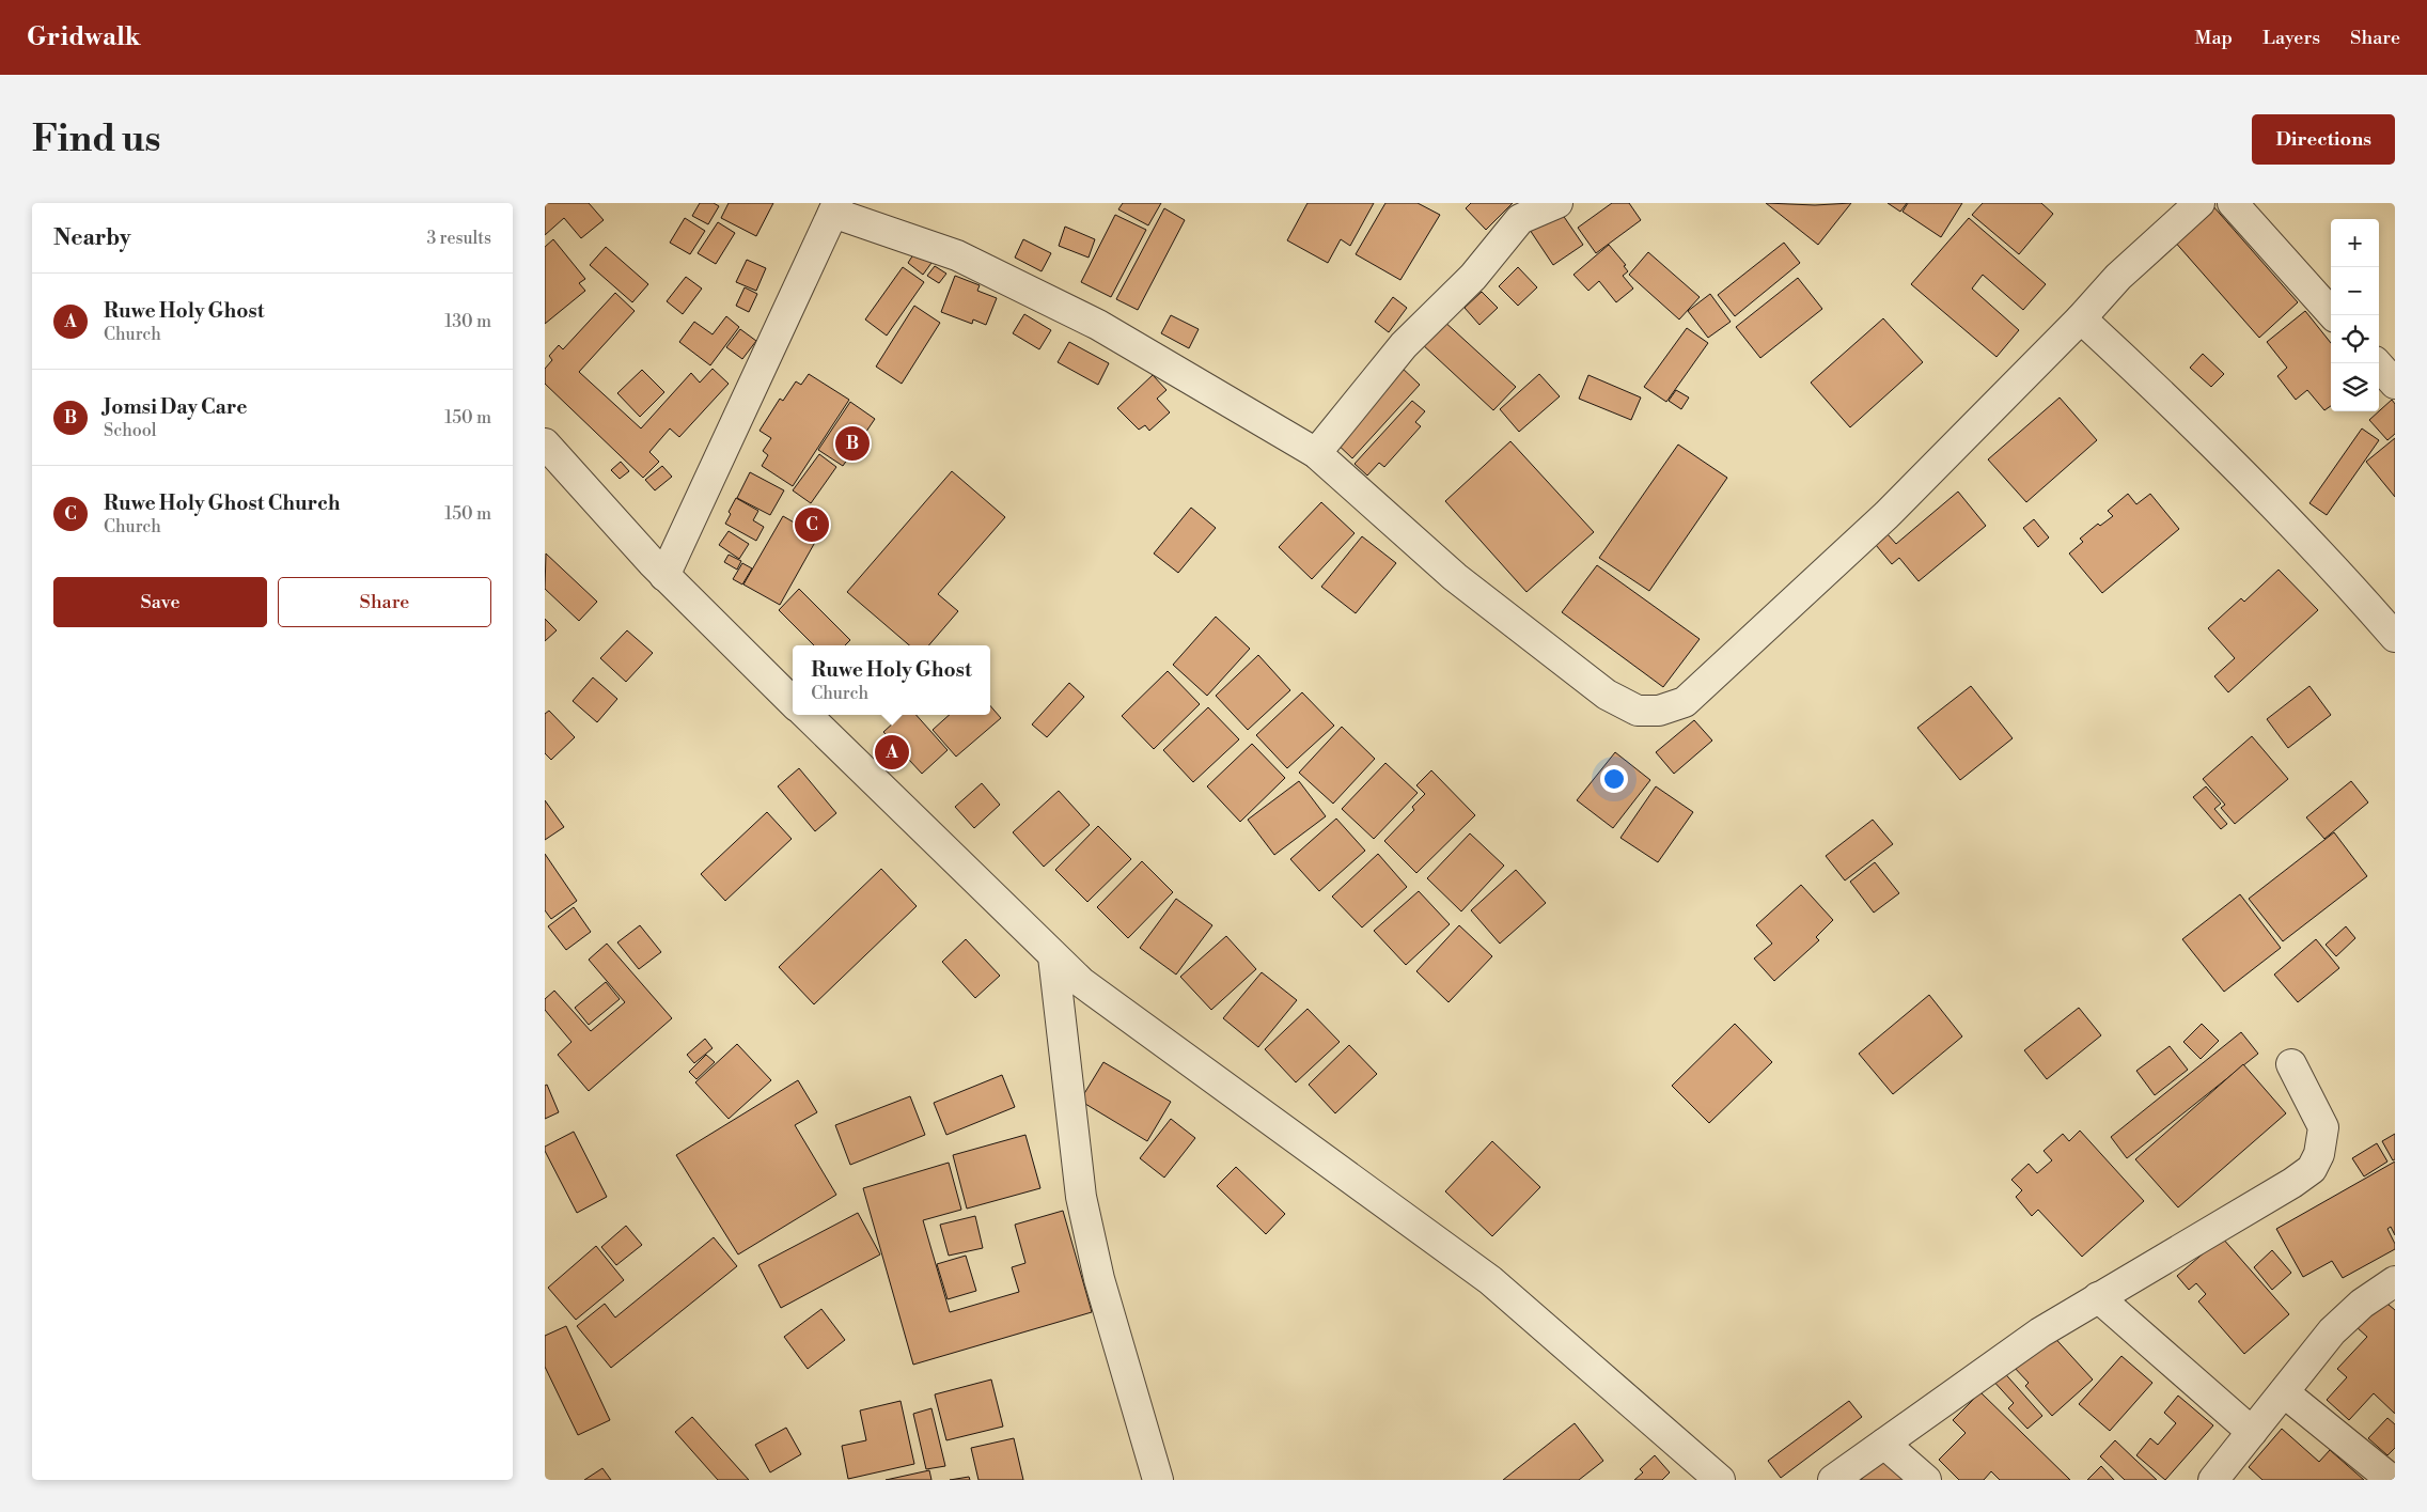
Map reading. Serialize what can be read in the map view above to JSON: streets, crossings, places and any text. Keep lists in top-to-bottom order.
{
  "page": {
    "header": "Gridwalk",
    "nav": ["Map", "Layers", "Share"],
    "buttons": [
      "Directions",
      ["Save", "Share"]
    ],
    "title": "Find us",
    "heading": ["Nearby", "3 results"],
    "map_buttons": ["+", "−"],
    "list": [
      {
        "mark": "A",
        "name": "Ruwe Holy Ghost",
        "note": "Church",
        "value": "130 m"
      },
      {
        "mark": "B",
        "name": "Jomsi Day Care",
        "note": "School",
        "value": "150 m"
      },
      {
        "mark": "C",
        "name": "Ruwe Holy Ghost Church",
        "note": "Church",
        "value": "150 m"
      }
    ],
    "pins": ["B", "C", "A"],
    "popup": ["Ruwe Holy Ghost", "Church"]
  }
}
